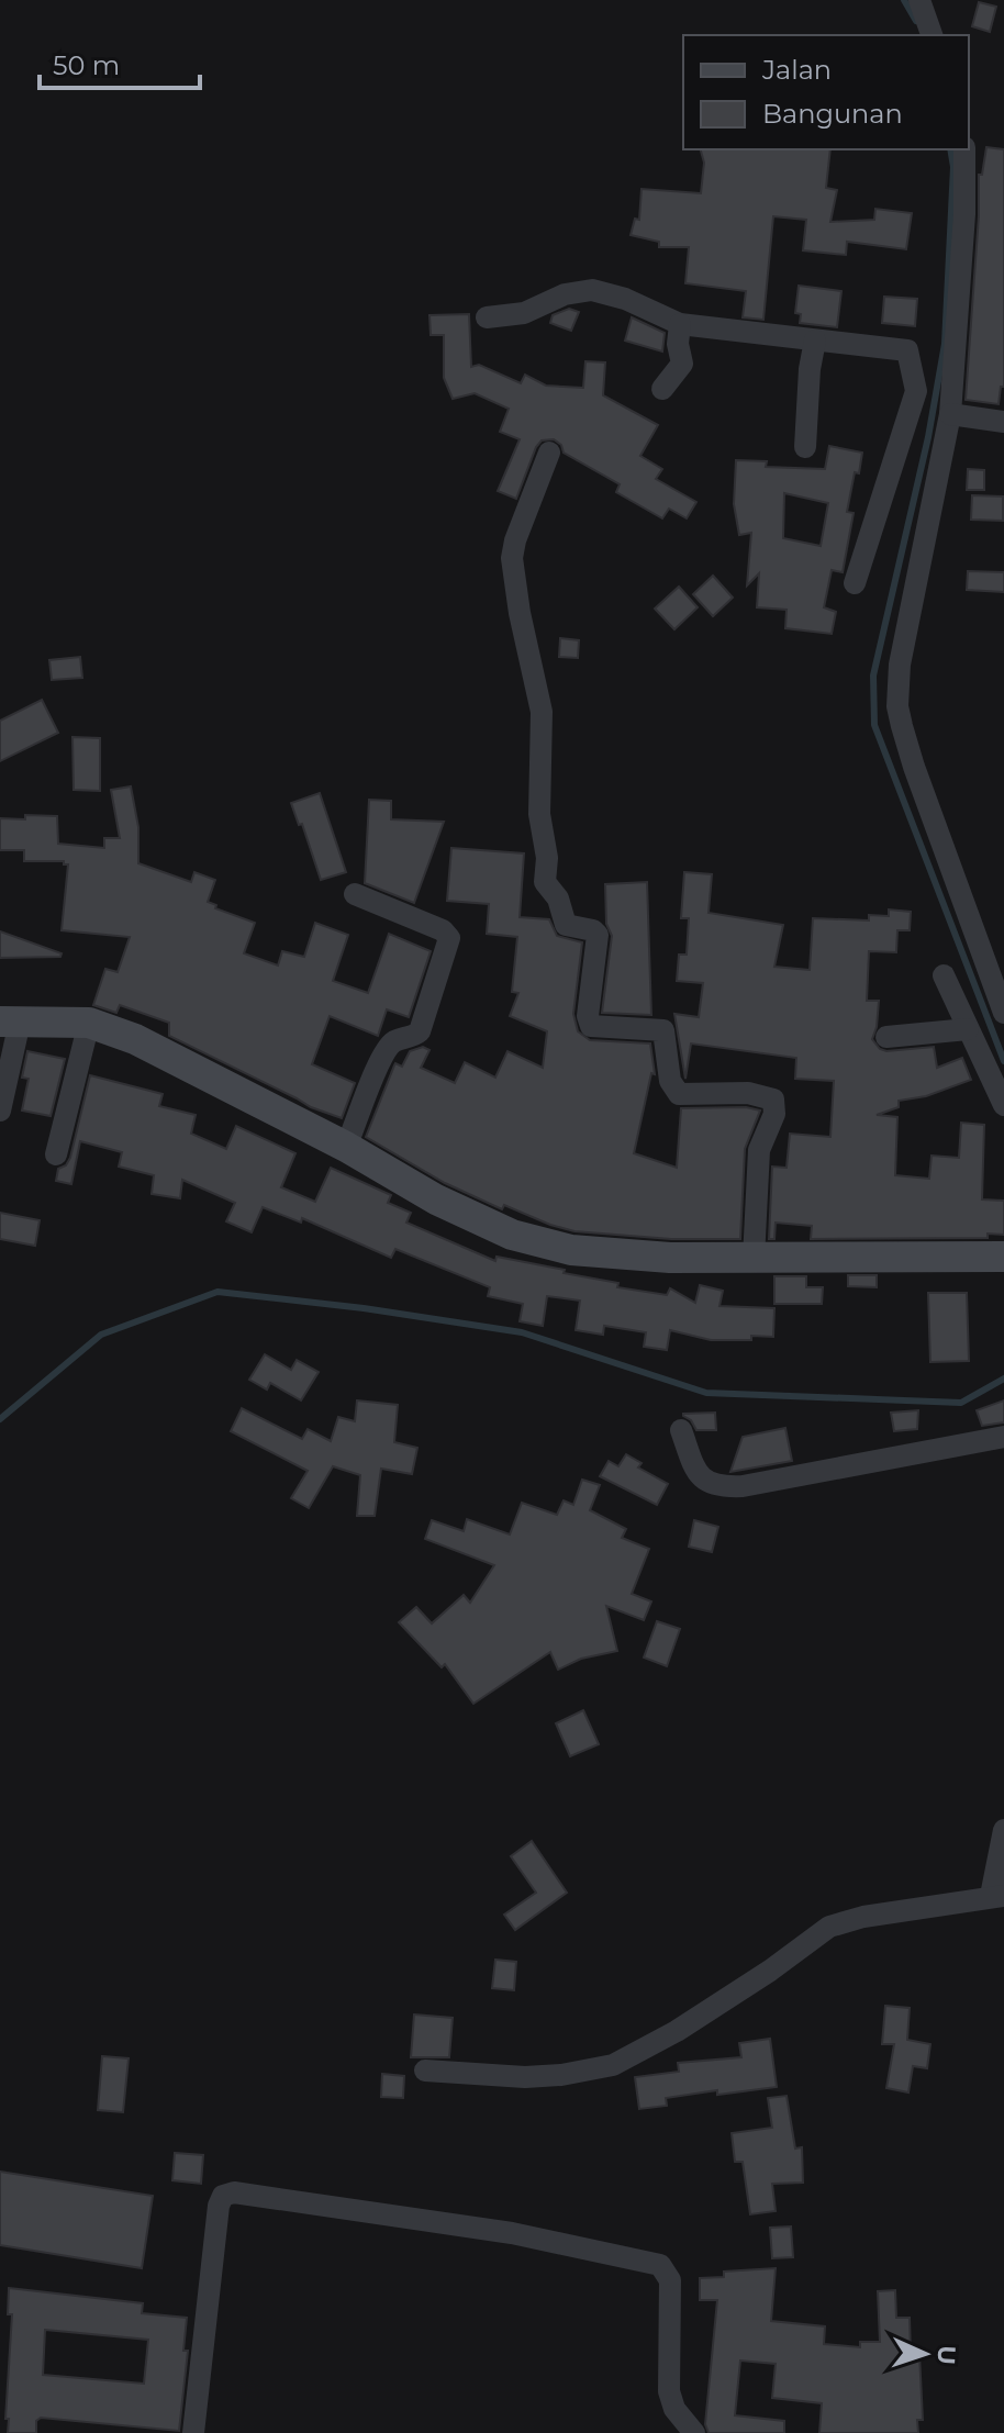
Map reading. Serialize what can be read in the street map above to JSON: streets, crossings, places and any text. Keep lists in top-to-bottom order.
{
  "legend": ["Jalan", "Bangunan"],
  "scale_bar": "50 m",
  "north": "right"
}
